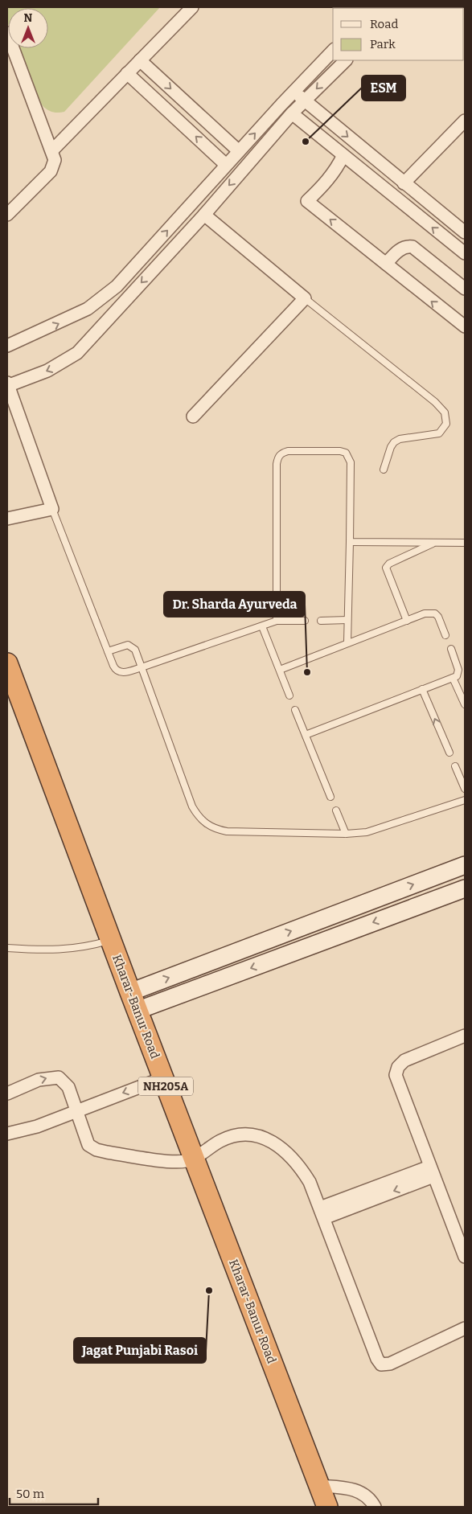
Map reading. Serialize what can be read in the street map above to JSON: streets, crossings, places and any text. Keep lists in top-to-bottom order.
{
  "streets": {
    "highway": ["Kharar-Banur Road", "NH205A"]
  },
  "places": ["ESM", "Dr. Sharda Ayurveda", "Jagat Punjabi Rasoi"],
  "legend": ["Road", "Park"],
  "scale_bar": "50 m",
  "north": "top"
}
